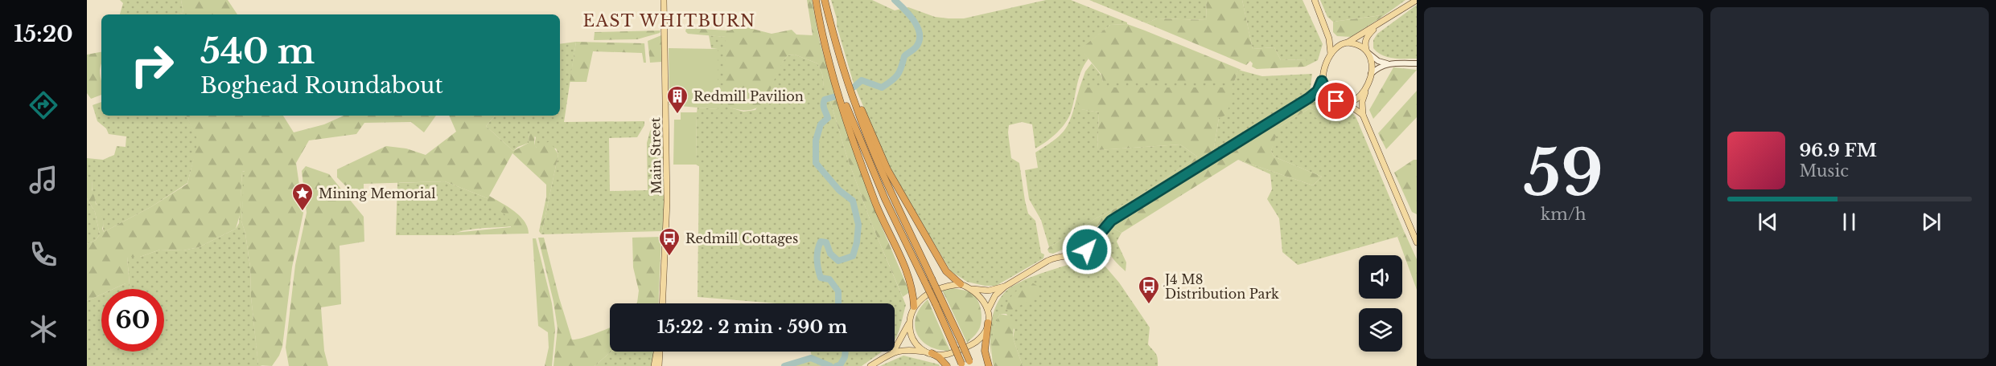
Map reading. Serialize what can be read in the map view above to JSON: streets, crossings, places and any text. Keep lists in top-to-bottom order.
{
  "streets": {
    "main road": ["Main Street"]
  },
  "districts": ["EAST WHITBURN"],
  "places": {
    "building": ["Redmill Pavilion"],
    "place": ["Mining Memorial"],
    "bus stop": ["Redmill Cottages", "J4 M8 Distribution Park"]
  },
  "page": {
    "tabs": "15:20",
    "tile": ["59", "km/h"],
    "turn": ["540 m", "Boghead Roundabout"],
    "song": ["96.9 FM", "Music"],
    "limit": "60",
    "trip": "15:22 · 2 min · 590 m"
  }
}
